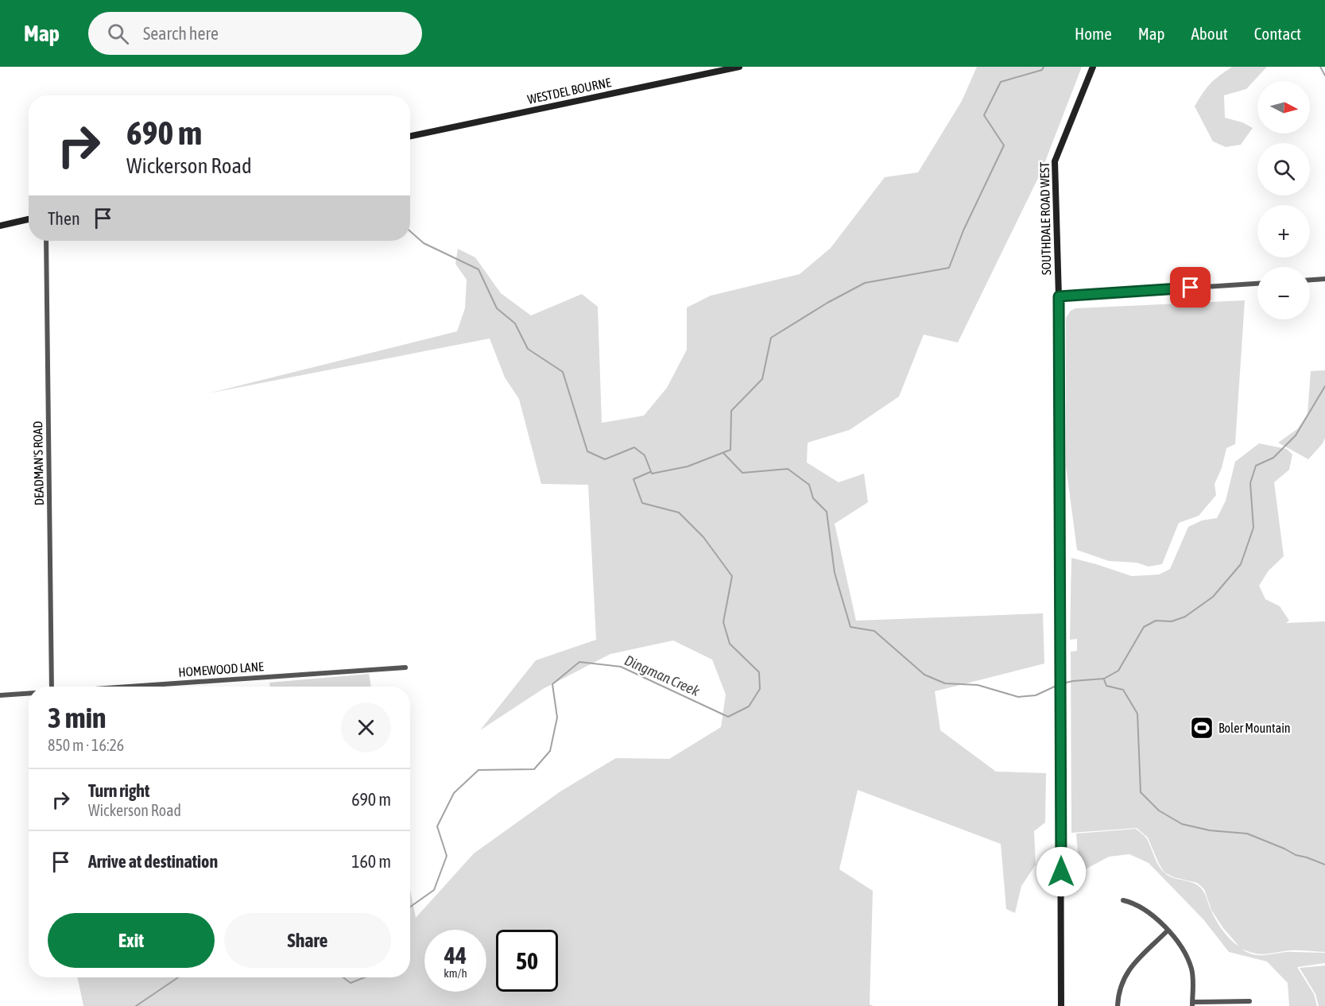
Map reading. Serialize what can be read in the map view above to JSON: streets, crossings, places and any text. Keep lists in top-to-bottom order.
{
  "streets": {
    "main road": ["WESTDEL BOURNE", "SOUTHDALE ROAD WEST"],
    "street": ["DEADMAN'S ROAD", "HOMEWOOD LANE"]
  },
  "water": ["Dingman Creek"],
  "places": {
    "sports": ["Boler Mountain"]
  },
  "north": "right",
  "page": {
    "header": "Map",
    "search": "Search here",
    "nav": [
      "Home",
      "Map",
      "About",
      "Contact"
    ],
    "map_buttons": ["+", "−"],
    "turn": ["690 m", "Wickerson Road"],
    "then": "Then",
    "heading": ["3 min", "850 m · 16:26"],
    "list": [
      {
        "name": "Turn right",
        "note": "Wickerson Road",
        "value": "690 m"
      },
      {
        "name": "Arrive at destination",
        "value": "160 m"
      }
    ],
    "buttons": ["Exit", "Share"],
    "speed": "44 km/h",
    "limit": "50"
  }
}
